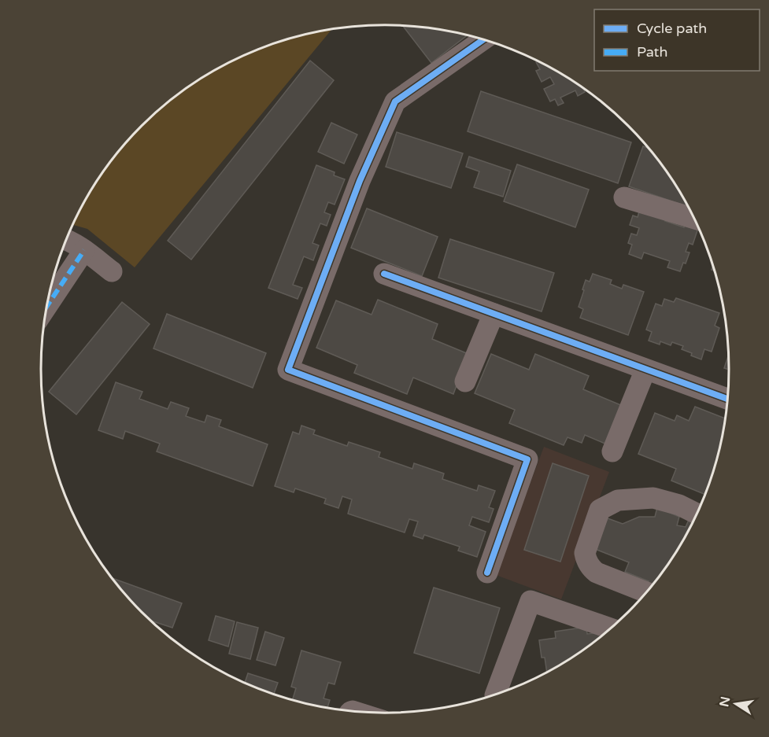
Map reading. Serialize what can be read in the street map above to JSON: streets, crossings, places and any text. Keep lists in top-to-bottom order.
{
  "legend": ["Cycle path", "Path"],
  "north": "left"
}
